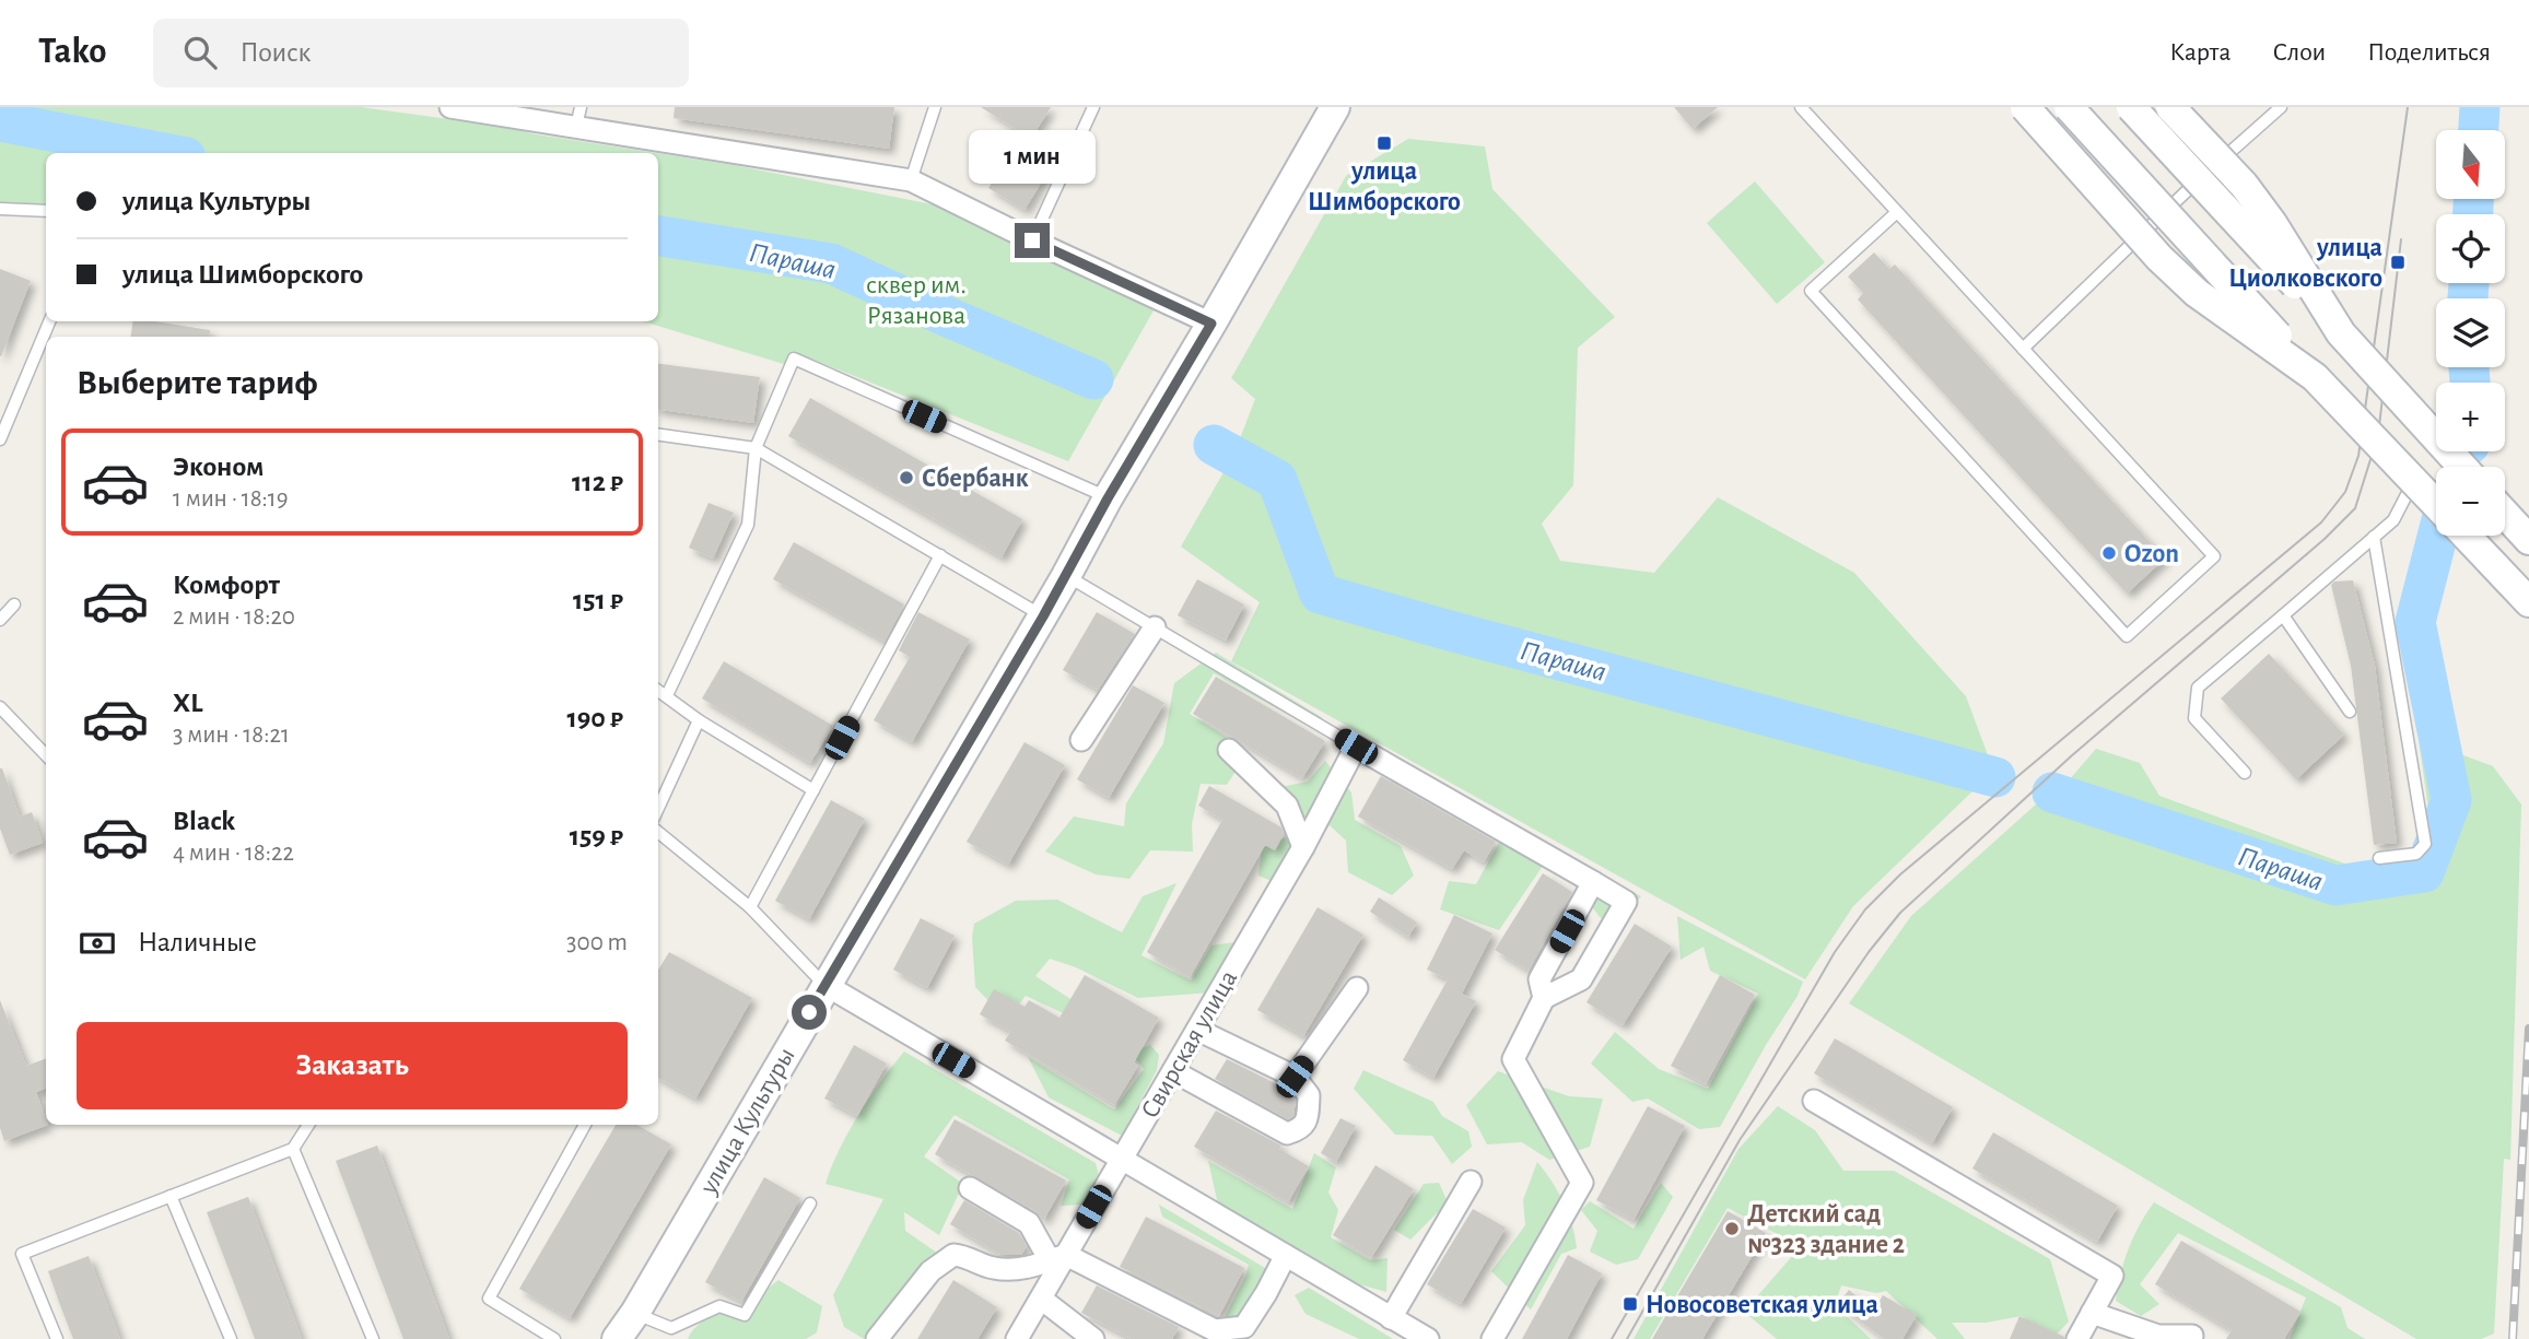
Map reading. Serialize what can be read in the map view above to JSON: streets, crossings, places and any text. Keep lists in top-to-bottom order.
{
  "streets": {
    "main road": ["улица Культуры"],
    "street": ["Свирская улица"]
  },
  "water": ["Параша"],
  "parks": ["сквер им. Рязанова"],
  "places": {
    "transit": ["улица Шимборского", "улица Циолковского", "Новосоветская улица"],
    "other": ["Сбербанк", "Ozon", "Детский сад №323 здание 2"]
  },
  "north": "bottom",
  "page": {
    "header": "Tako",
    "search": "Поиск",
    "nav": ["Карта", "Слои", "Поделиться"],
    "map_buttons": ["+", "−"],
    "bubble": "1 мин",
    "banner": ["улица Культуры", "улица Шимборского"],
    "heading": "Выберите тариф",
    "list": [
      {
        "name": "Эконом",
        "note": "1 мин · 18:19",
        "value": "112 ₽"
      },
      {
        "name": "Комфорт",
        "note": "2 мин · 18:20",
        "value": "151 ₽"
      },
      {
        "name": "XL",
        "note": "3 мин · 18:21",
        "value": "190 ₽"
      },
      {
        "name": "Black",
        "note": "4 мин · 18:22",
        "value": "159 ₽"
      }
    ],
    "pay": ["Наличные", "300 m"],
    "buttons": "Заказать"
  }
}
